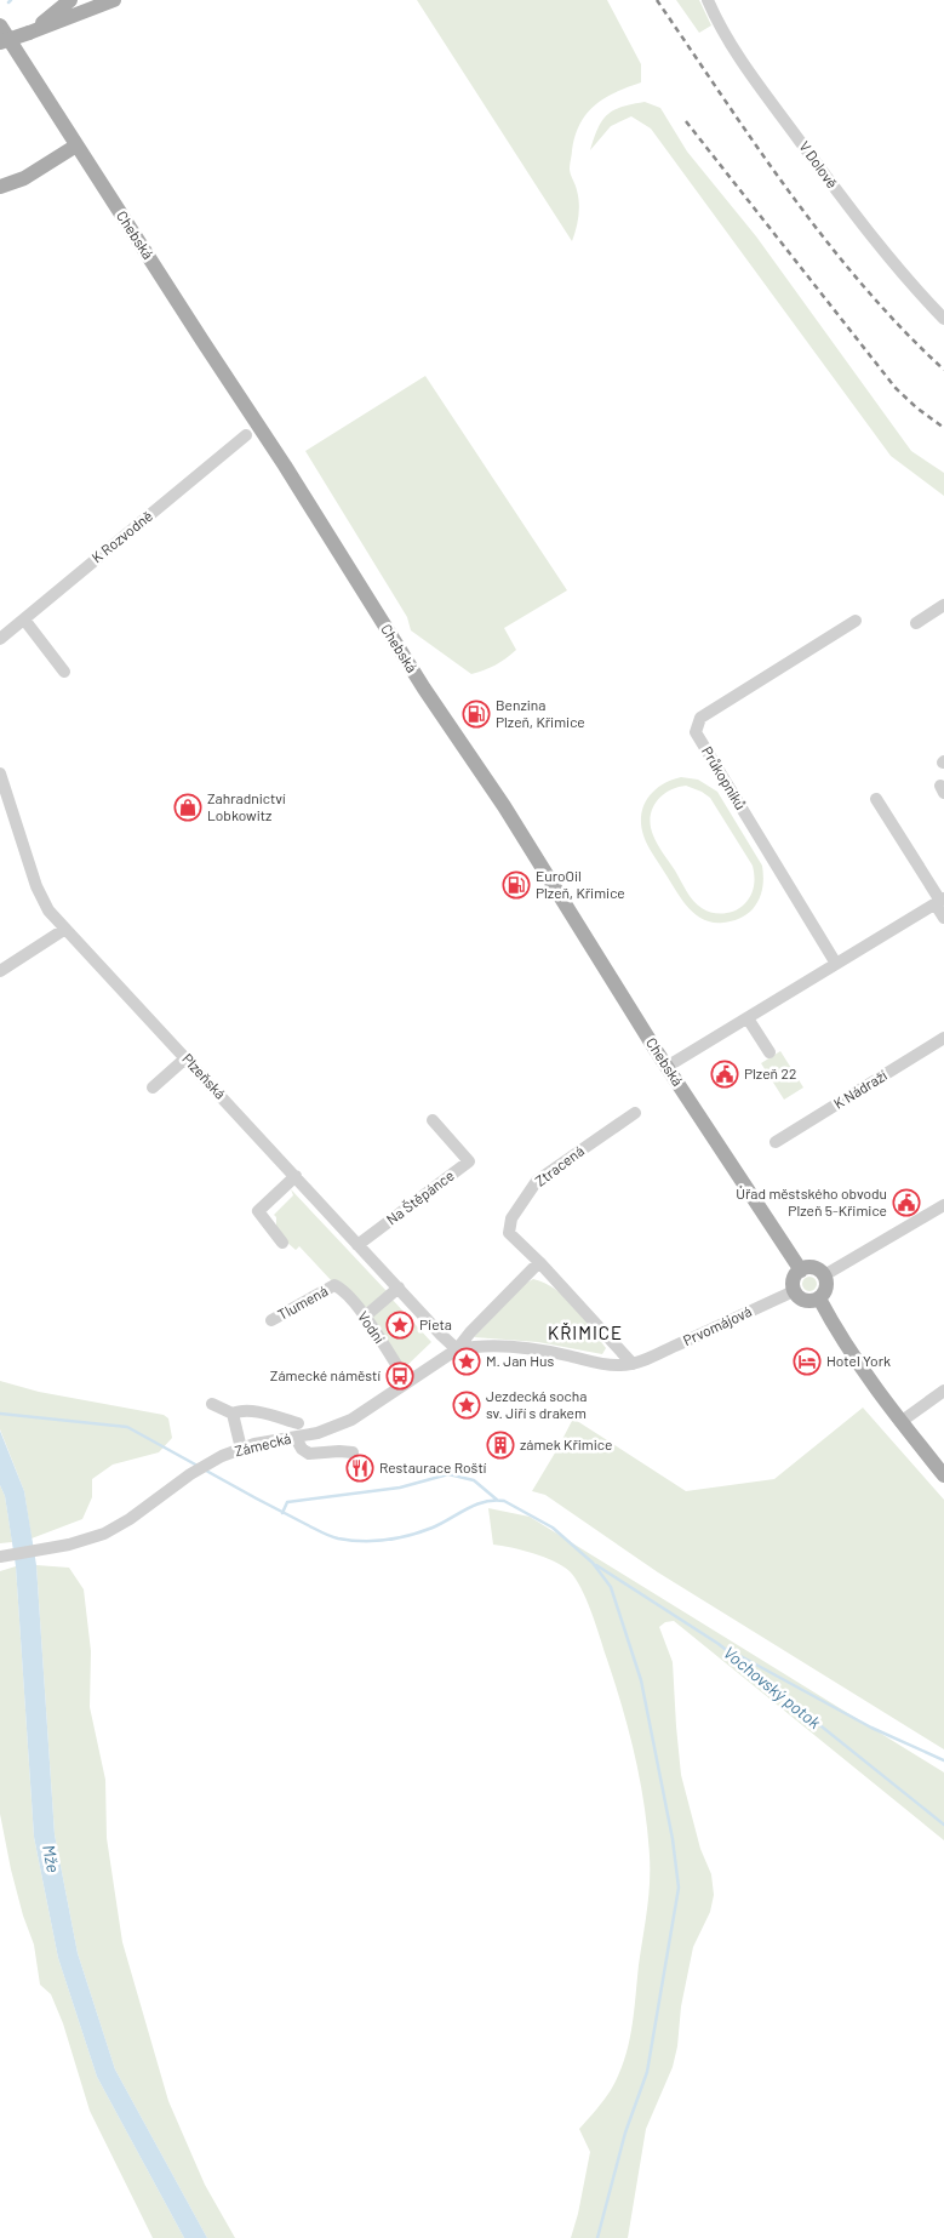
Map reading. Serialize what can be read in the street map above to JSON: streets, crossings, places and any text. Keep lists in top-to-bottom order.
{
  "streets": {
    "main road": ["Chebská"],
    "street": [
      "V Dolově",
      "K Rozvodně",
      "Průkopníků",
      "Plzeňská",
      "K Nádraží",
      "Ztracená",
      "Na Štěpánce",
      "Tlumená",
      "Prvomájová",
      "Vodní",
      "Zámecká"
    ]
  },
  "crossings": [
    ["Chebská", "Prvomájová"],
    ["Plzeňská", "Na Štěpánce"],
    ["Plzeňská", "Zámecká"],
    ["Tlumená", "Vodní"]
  ],
  "districts": ["KŘIMICE"],
  "water": ["Vochovský potok", "Mže"],
  "places": {
    "fuel station": ["Benzina Plzeň, Křimice", "EuroOil Plzeň, Křimice"],
    "shop": ["Zahradnictví Lobkowitz"],
    "public building": ["Plzeň 22", "Úřad městského obvodu Plzeň 5-Křimice"],
    "place": ["Pieta", "M. Jan Hus", "Jezdecká socha sv. Jiří s drakem"],
    "hotel": ["Hotel York"],
    "bus stop": ["Zámecké náměstí"],
    "building": ["zámek Křimice"],
    "restaurant": ["Restaurace Roští"]
  }
}
